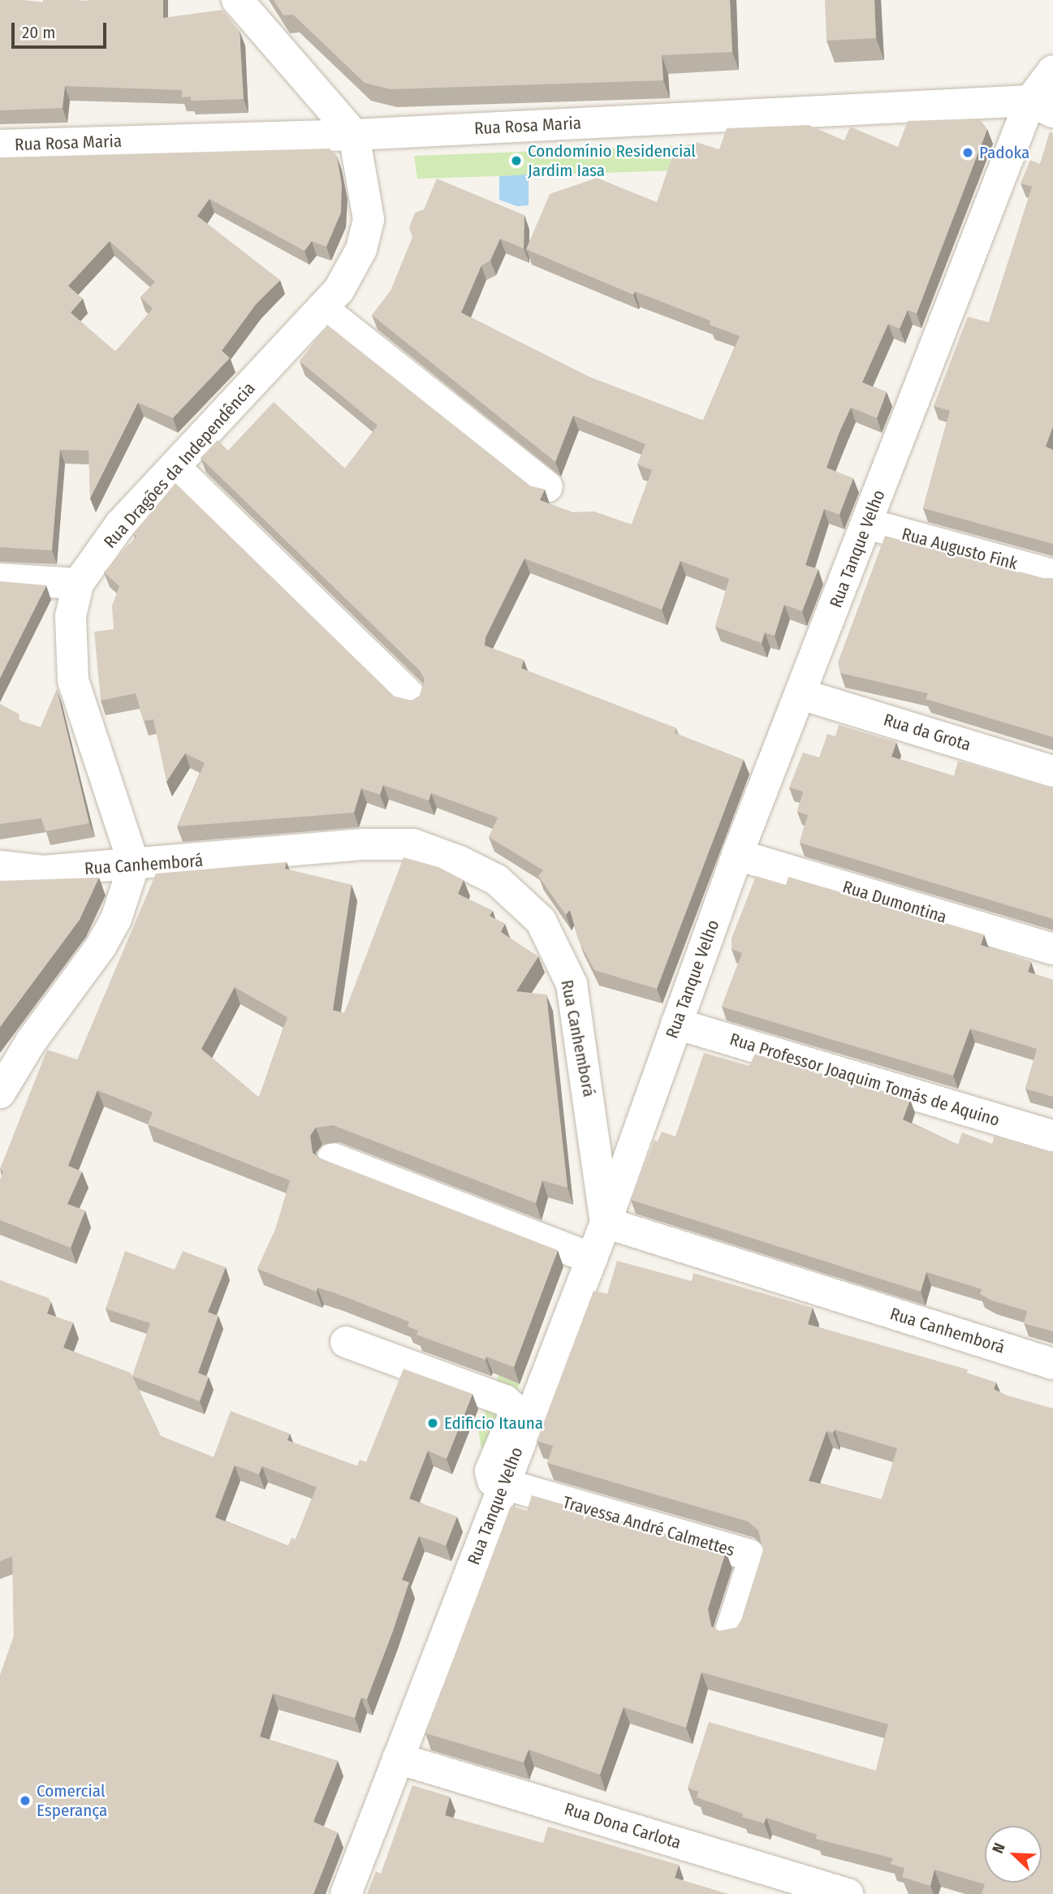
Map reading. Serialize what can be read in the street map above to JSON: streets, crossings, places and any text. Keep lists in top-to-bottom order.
{
  "streets": {
    "street": [
      "Rua Rosa Maria",
      "Rua Dragões da Independência",
      "Rua Tanque Velho",
      "Rua Augusto Fink",
      "Rua da Grota",
      "Rua Canhemborá",
      "Rua Dumontina",
      "Rua Professor Joaquim Tomás de Aquino",
      "Travessa André Calmettes",
      "Rua Dona Carlota"
    ]
  },
  "crossings": [
    ["Rua Rosa Maria", "Rua Dragões da Independência"],
    ["Rua Rosa Maria", "Rua Tanque Velho"],
    ["Rua Dragões da Independência", "Rua Canhemborá"],
    ["Rua Tanque Velho", "Rua Augusto Fink"],
    ["Rua Tanque Velho", "Rua da Grota"],
    ["Rua Tanque Velho", "Rua Canhemborá"],
    ["Rua Tanque Velho", "Rua Dumontina"],
    ["Rua Tanque Velho", "Rua Professor Joaquim Tomás de Aquino"],
    ["Rua Tanque Velho", "Travessa André Calmettes"],
    ["Rua Tanque Velho", "Rua Dona Carlota"]
  ],
  "places": [
    "Padoka",
    "Condomínio Residencial Jardim Iasa",
    "Edificio Itauna",
    "Comercial Esperança"
  ],
  "scale_bar": "20 m",
  "north": "top left"
}
